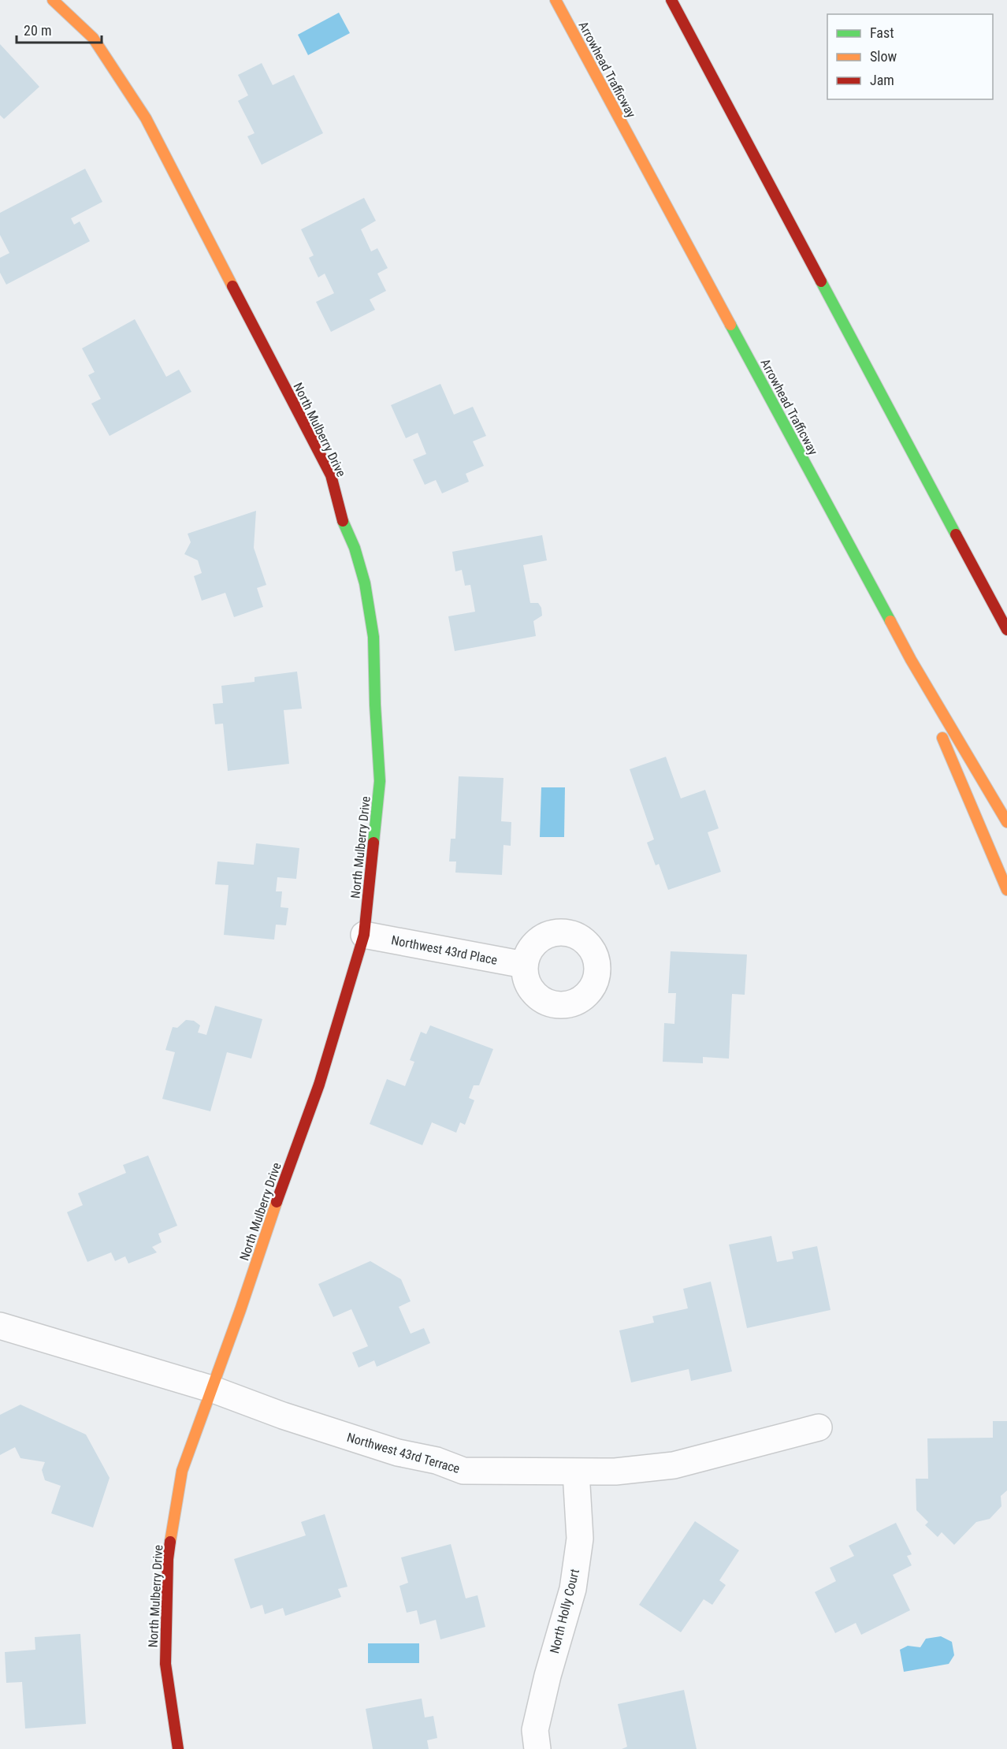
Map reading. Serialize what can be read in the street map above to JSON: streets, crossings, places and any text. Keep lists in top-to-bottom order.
{
  "streets": {
    "main road": ["Arrowhead Trafficway", "North Mulberry Drive"],
    "street": ["Northwest 43rd Place", "Northwest 43rd Terrace", "North Holly Court"]
  },
  "crossings": [
    ["North Mulberry Drive", "Northwest 43rd Place"],
    ["North Mulberry Drive", "Northwest 43rd Terrace"],
    ["Northwest 43rd Terrace", "North Holly Court"]
  ],
  "legend": ["Fast", "Slow", "Jam"],
  "scale_bar": "20 m"
}
